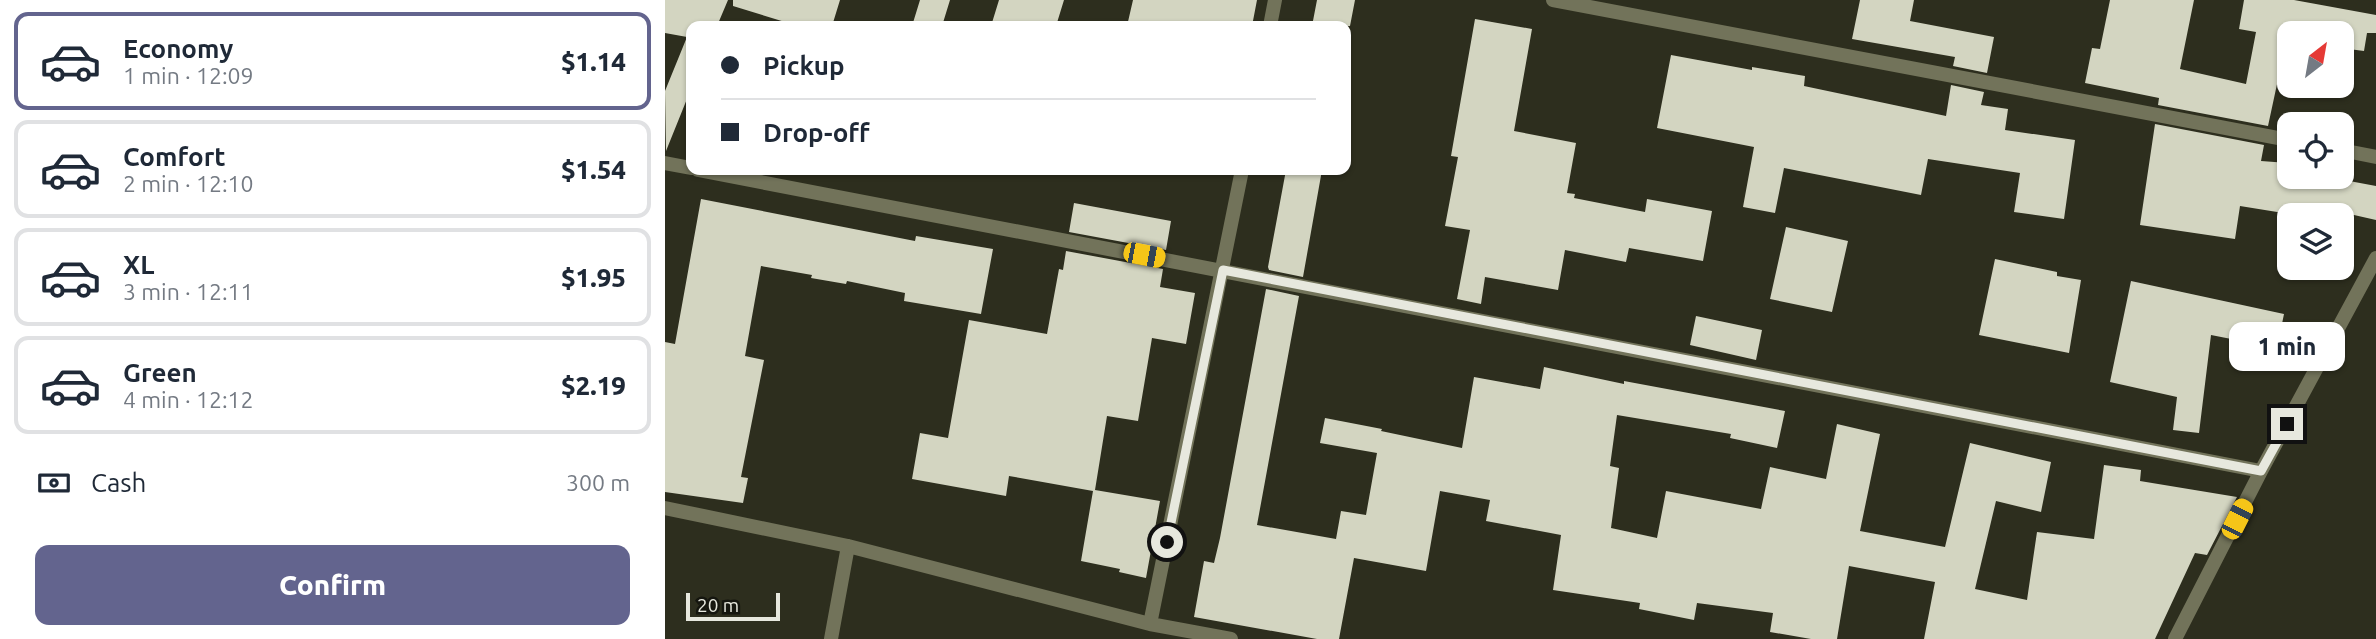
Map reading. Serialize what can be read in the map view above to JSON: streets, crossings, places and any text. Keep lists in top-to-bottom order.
{
  "scale_bar": "20 m",
  "north": "top right",
  "page": {
    "list": [
      {
        "name": "Economy",
        "note": "1 min · 12:09",
        "value": "$1.14"
      },
      {
        "name": "Comfort",
        "note": "2 min · 12:10",
        "value": "$1.54"
      },
      {
        "name": "XL",
        "note": "3 min · 12:11",
        "value": "$1.95"
      },
      {
        "name": "Green",
        "note": "4 min · 12:12",
        "value": "$2.19"
      }
    ],
    "banner": ["Pickup", "Drop-off"],
    "bubble": "1 min",
    "pay": ["Cash", "300 m"],
    "buttons": "Confirm",
    "scale": "20 m"
  }
}
